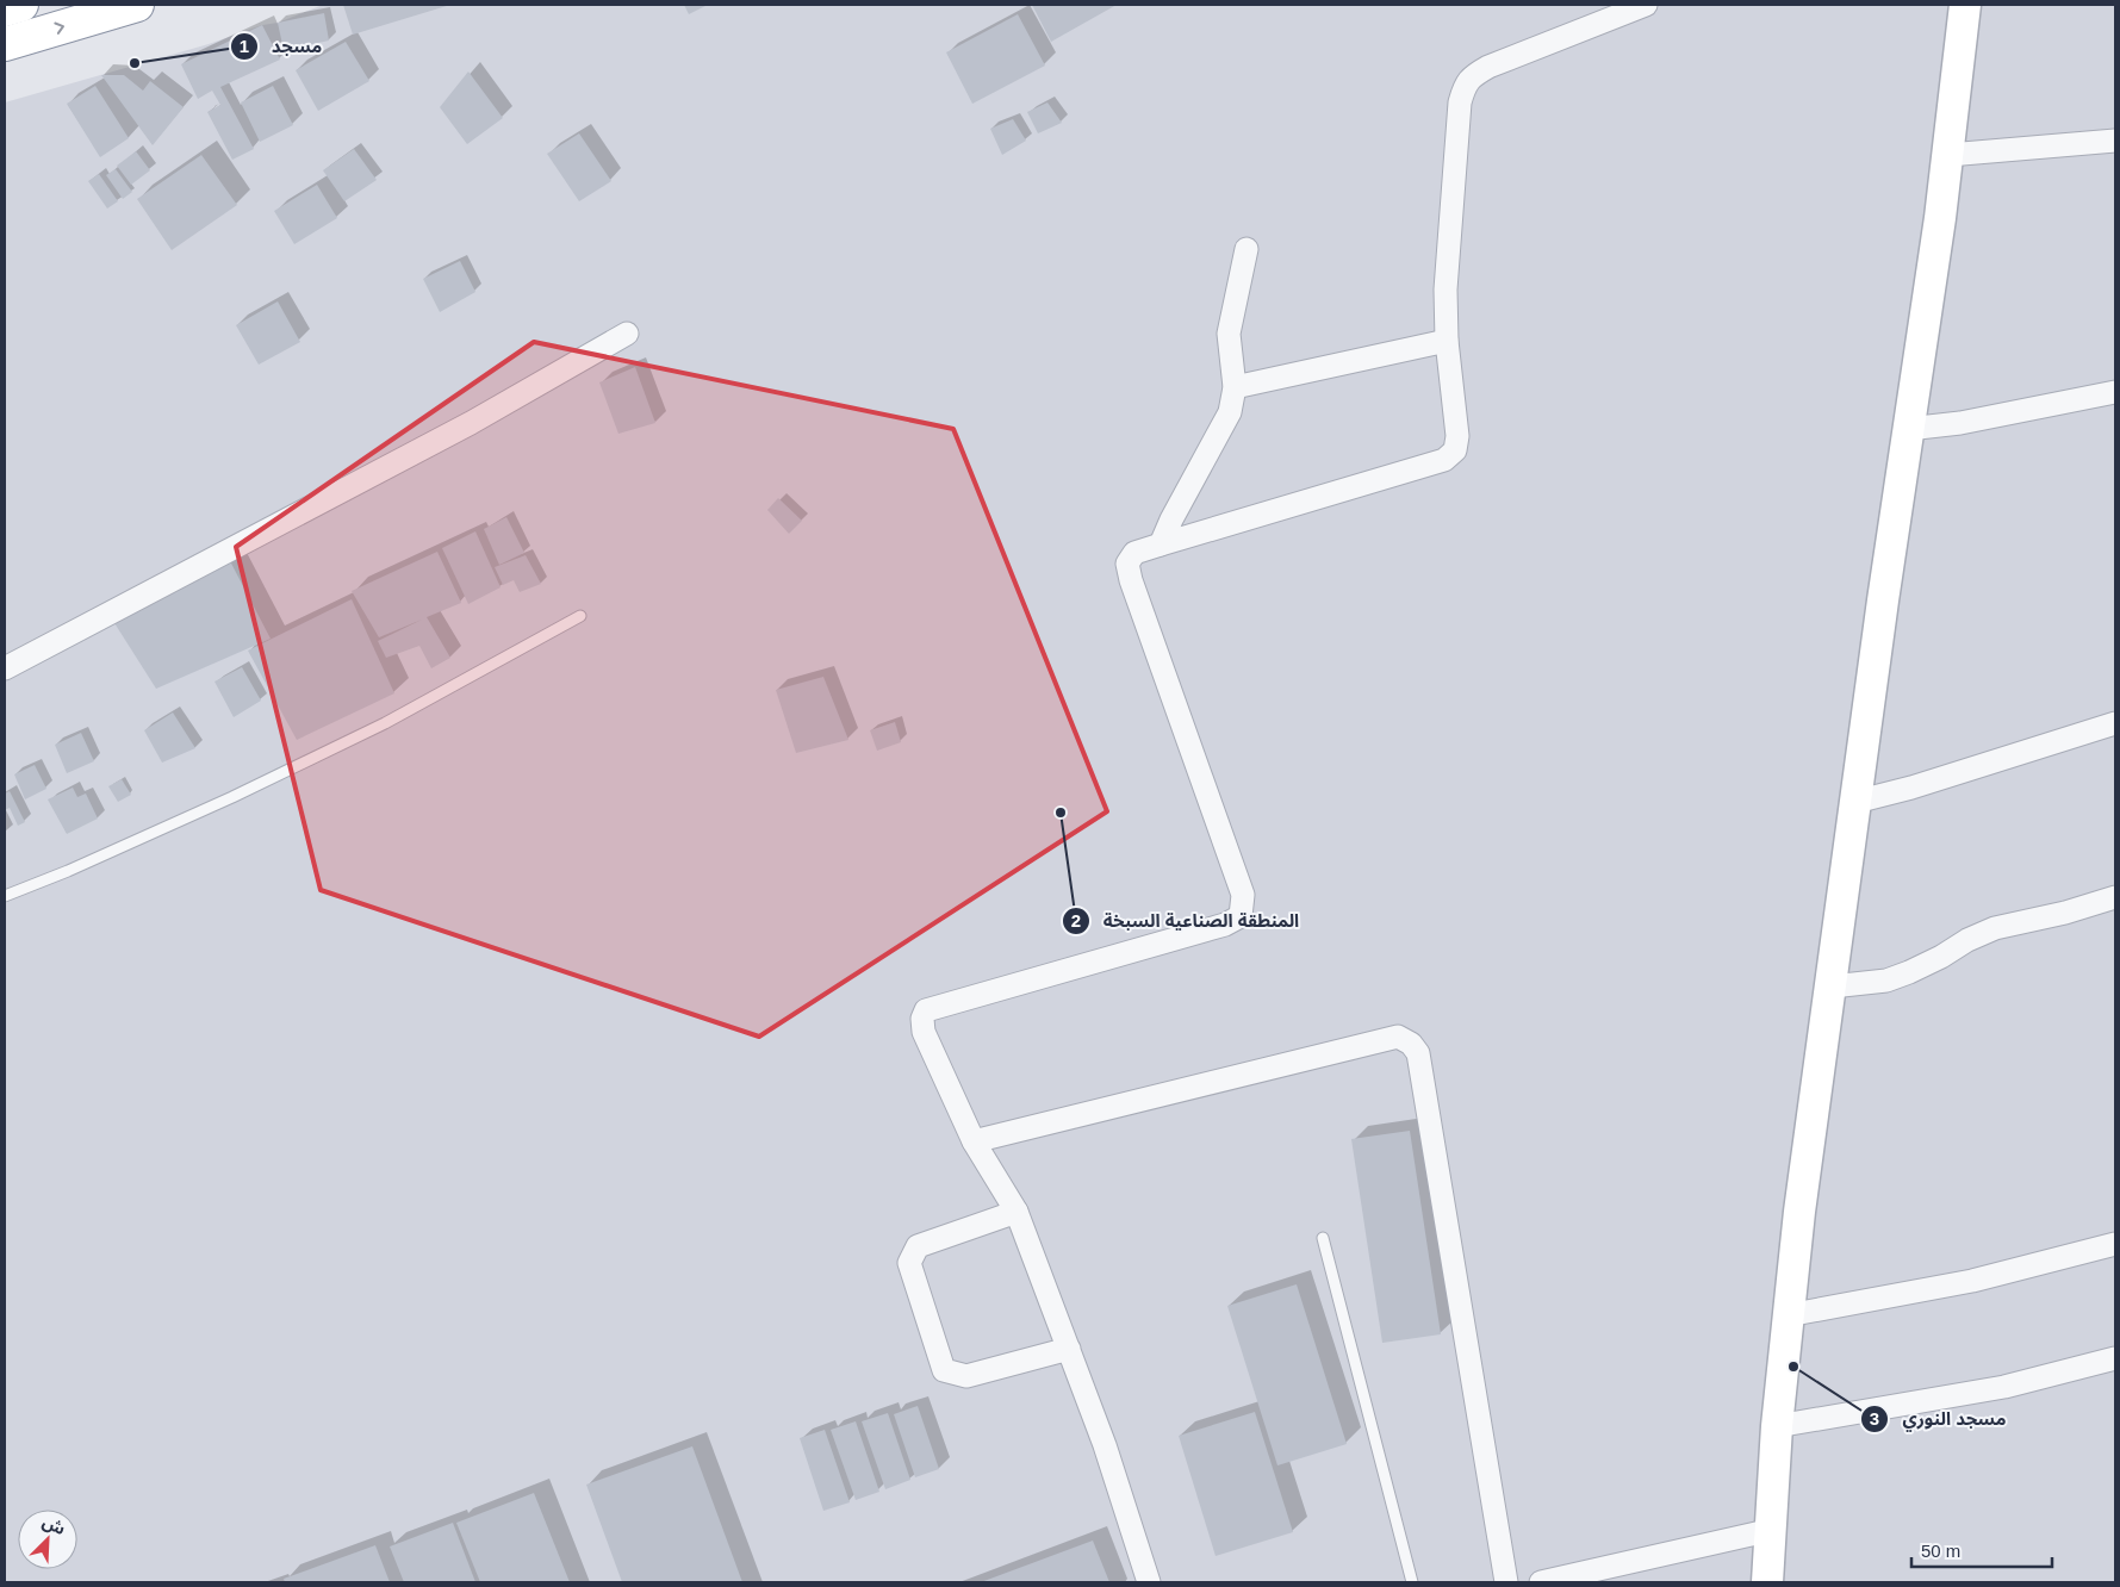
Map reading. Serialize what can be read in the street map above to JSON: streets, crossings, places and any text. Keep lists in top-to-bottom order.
{
  "places": ["مسجد", "المنطقة الصناعية السبخة", "مسجد النوري"],
  "scale_bar": "50 m",
  "north": "top right"
}
